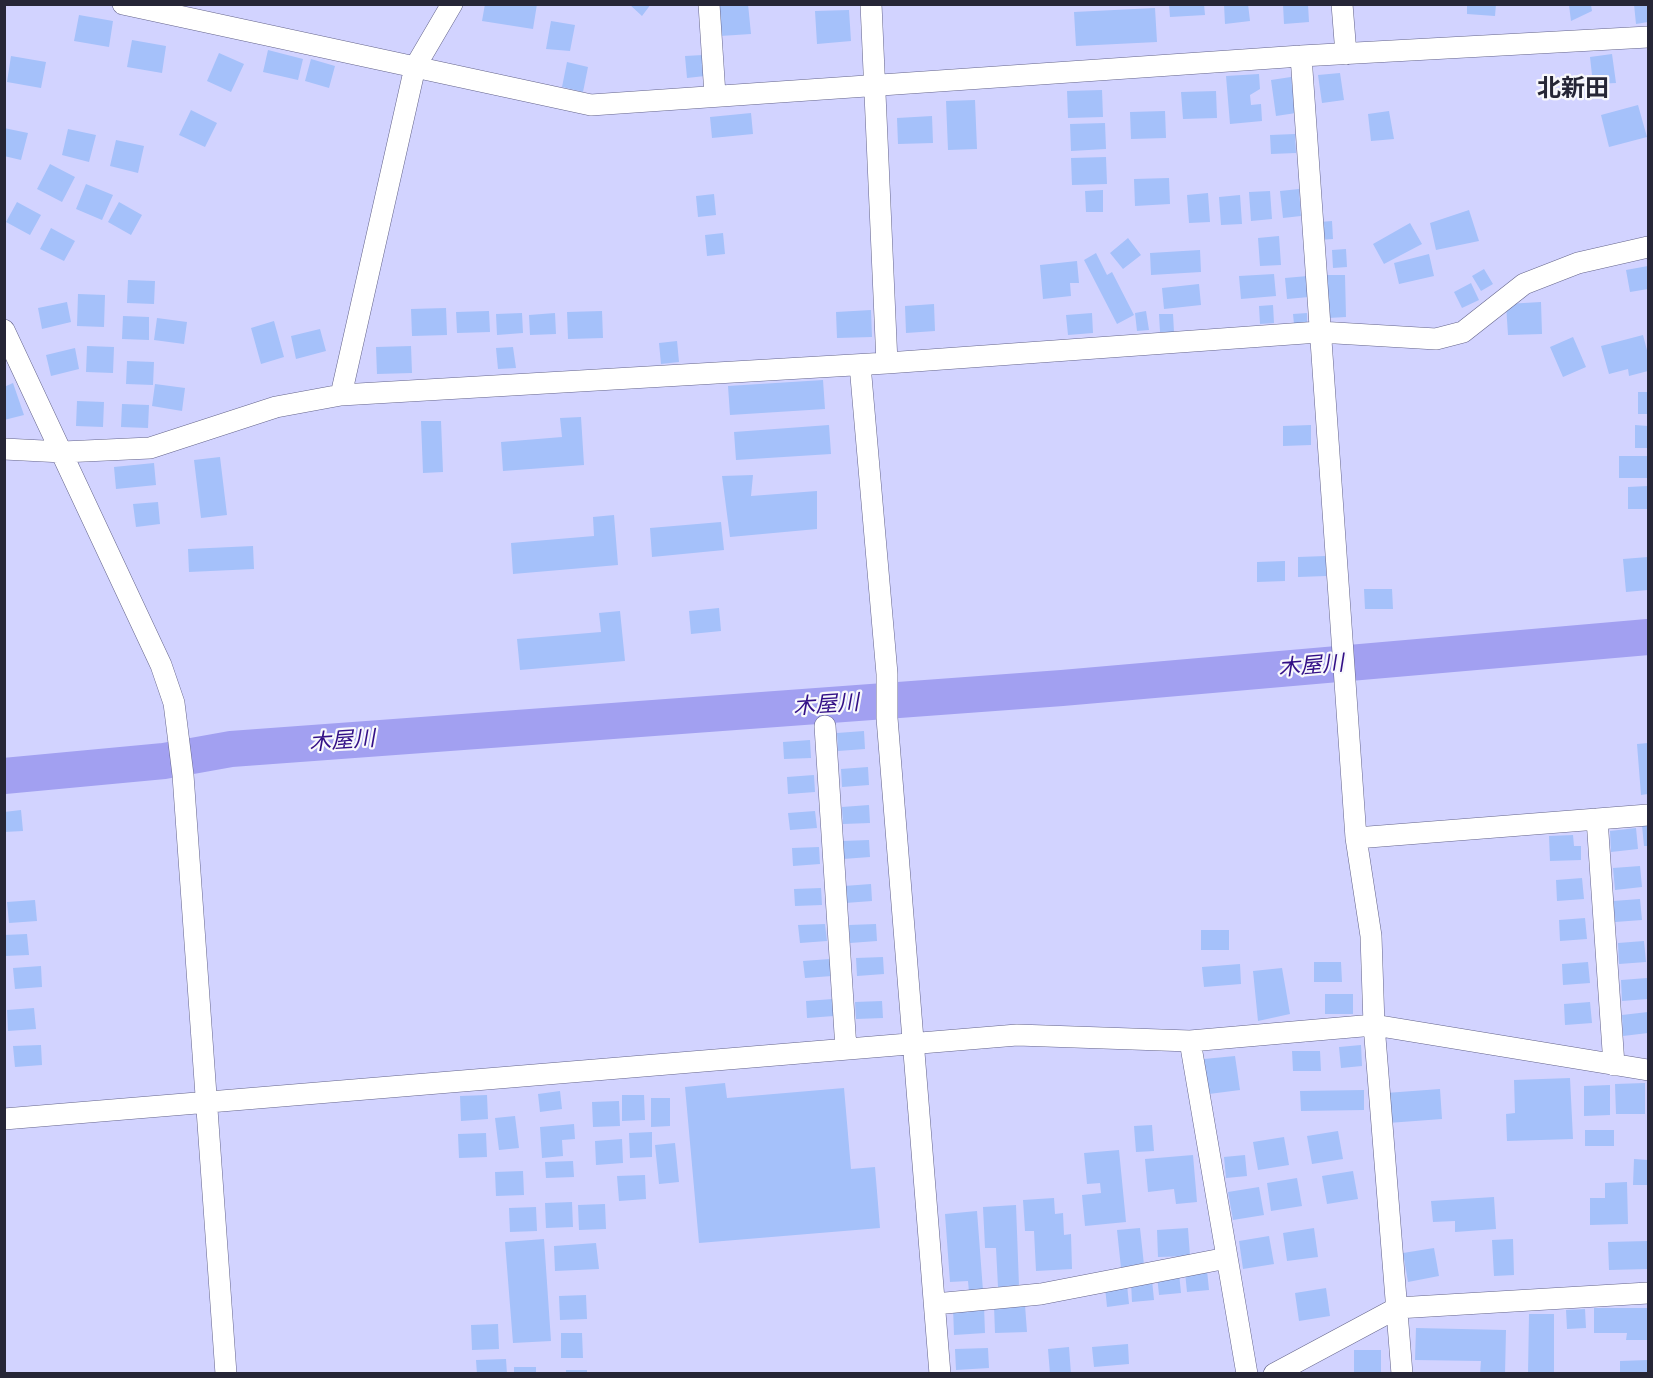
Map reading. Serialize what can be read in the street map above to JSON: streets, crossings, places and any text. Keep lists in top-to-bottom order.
{
  "districts": ["北新田"],
  "water": ["木屋川"]
}
